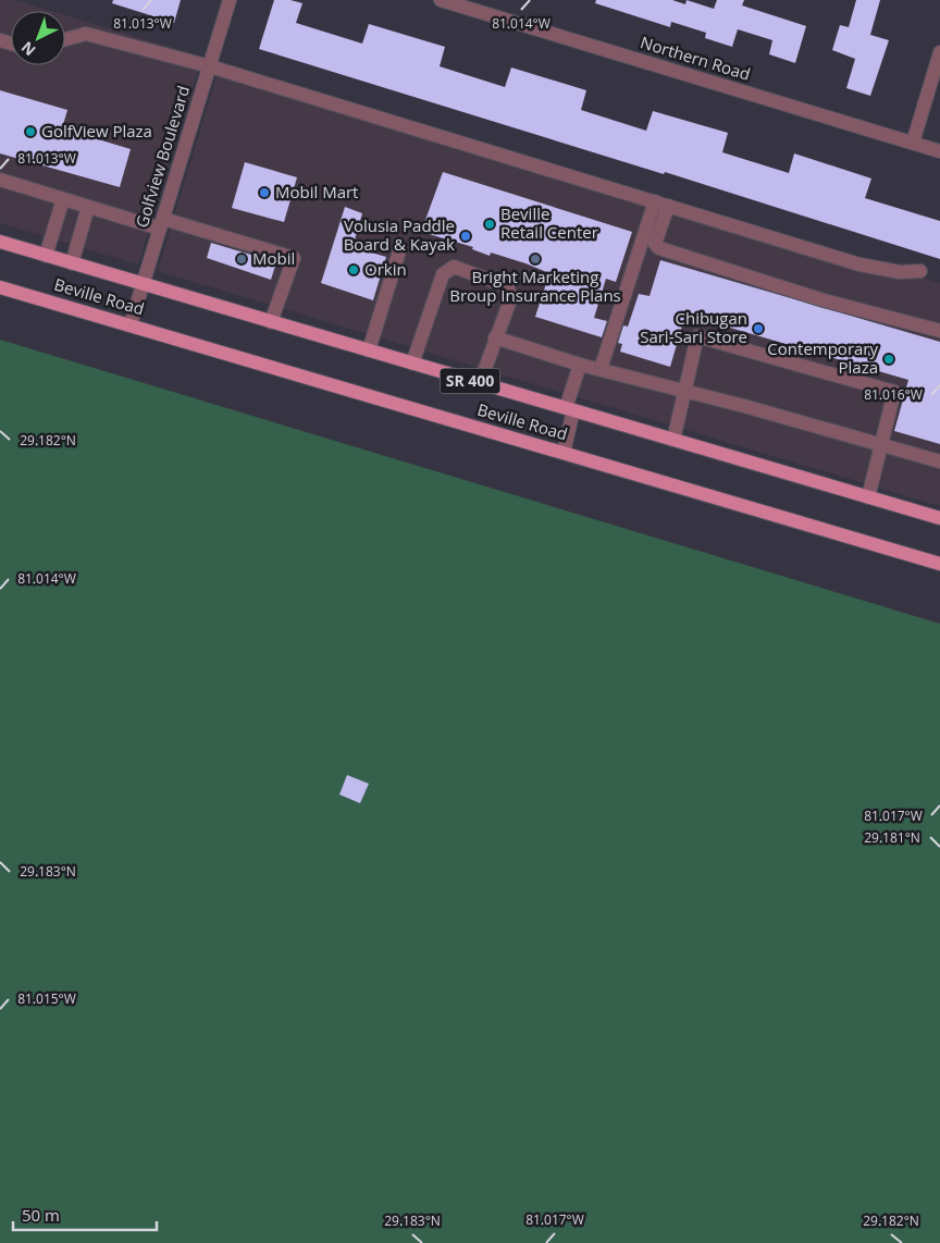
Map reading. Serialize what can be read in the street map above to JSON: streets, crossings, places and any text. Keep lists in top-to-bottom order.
{
  "streets": {
    "main road": ["Beville Road", "SR 400"],
    "street": ["Northern Road", "Golfview Boulevard"]
  },
  "crossings": [
    ["Golfview Boulevard", "Beville Road"]
  ],
  "places": [
    "GolfView Plaza",
    "Mobil Mart",
    "Beville Retail Center",
    "Volusia Paddle Board & Kayak",
    "Mobil",
    "Bright Marketing Broup Insurance Plans",
    "Orkin",
    "Chibugan Sari-Sari Store",
    "Contemporary Plaza"
  ],
  "scale_bar": "50 m",
  "north": "bottom left",
  "coordinates": [
    "81.013°W",
    "81.014°W",
    "81.016°W",
    "29.182°N",
    "81.017°W",
    "29.181°N",
    "29.183°N",
    "81.015°W"
  ]
}
